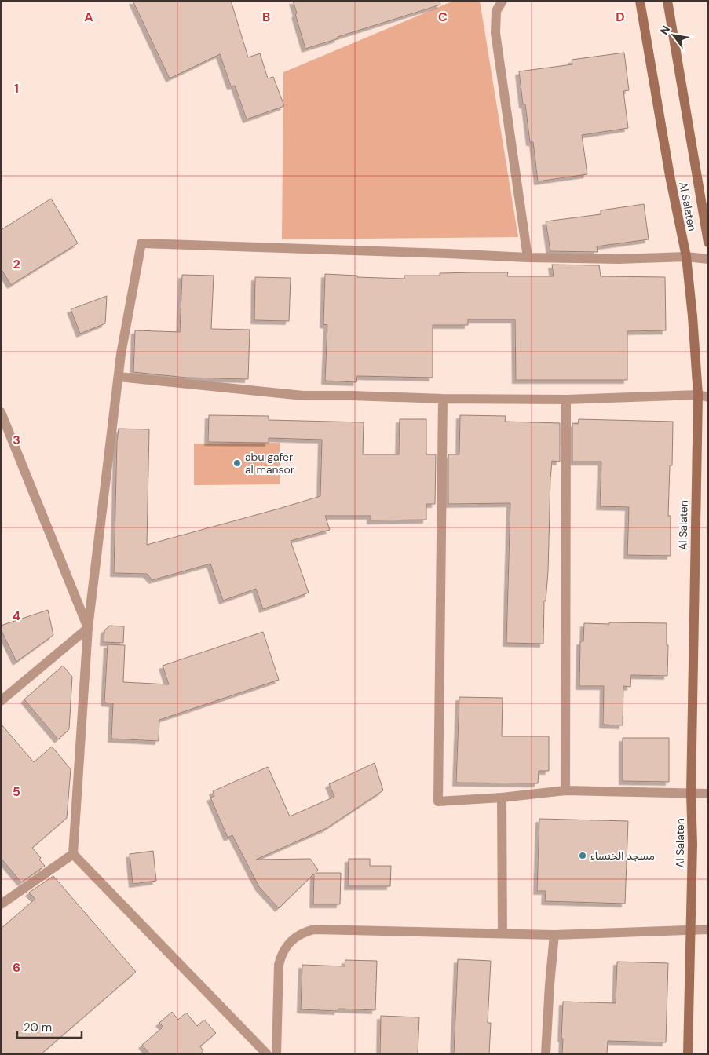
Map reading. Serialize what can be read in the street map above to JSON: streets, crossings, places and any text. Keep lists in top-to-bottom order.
{
  "streets": {
    "main road": ["Al Salaten"]
  },
  "places": ["abu gafer al mansor", "مسجد الخنساء"],
  "scale_bar": "20 m",
  "north": "top left",
  "grid": {
    "columns": [
      "A",
      "B",
      "C",
      "D"
    ],
    "rows": [
      "1",
      "2",
      "3",
      "4",
      "5",
      "6"
    ]
  }
}
